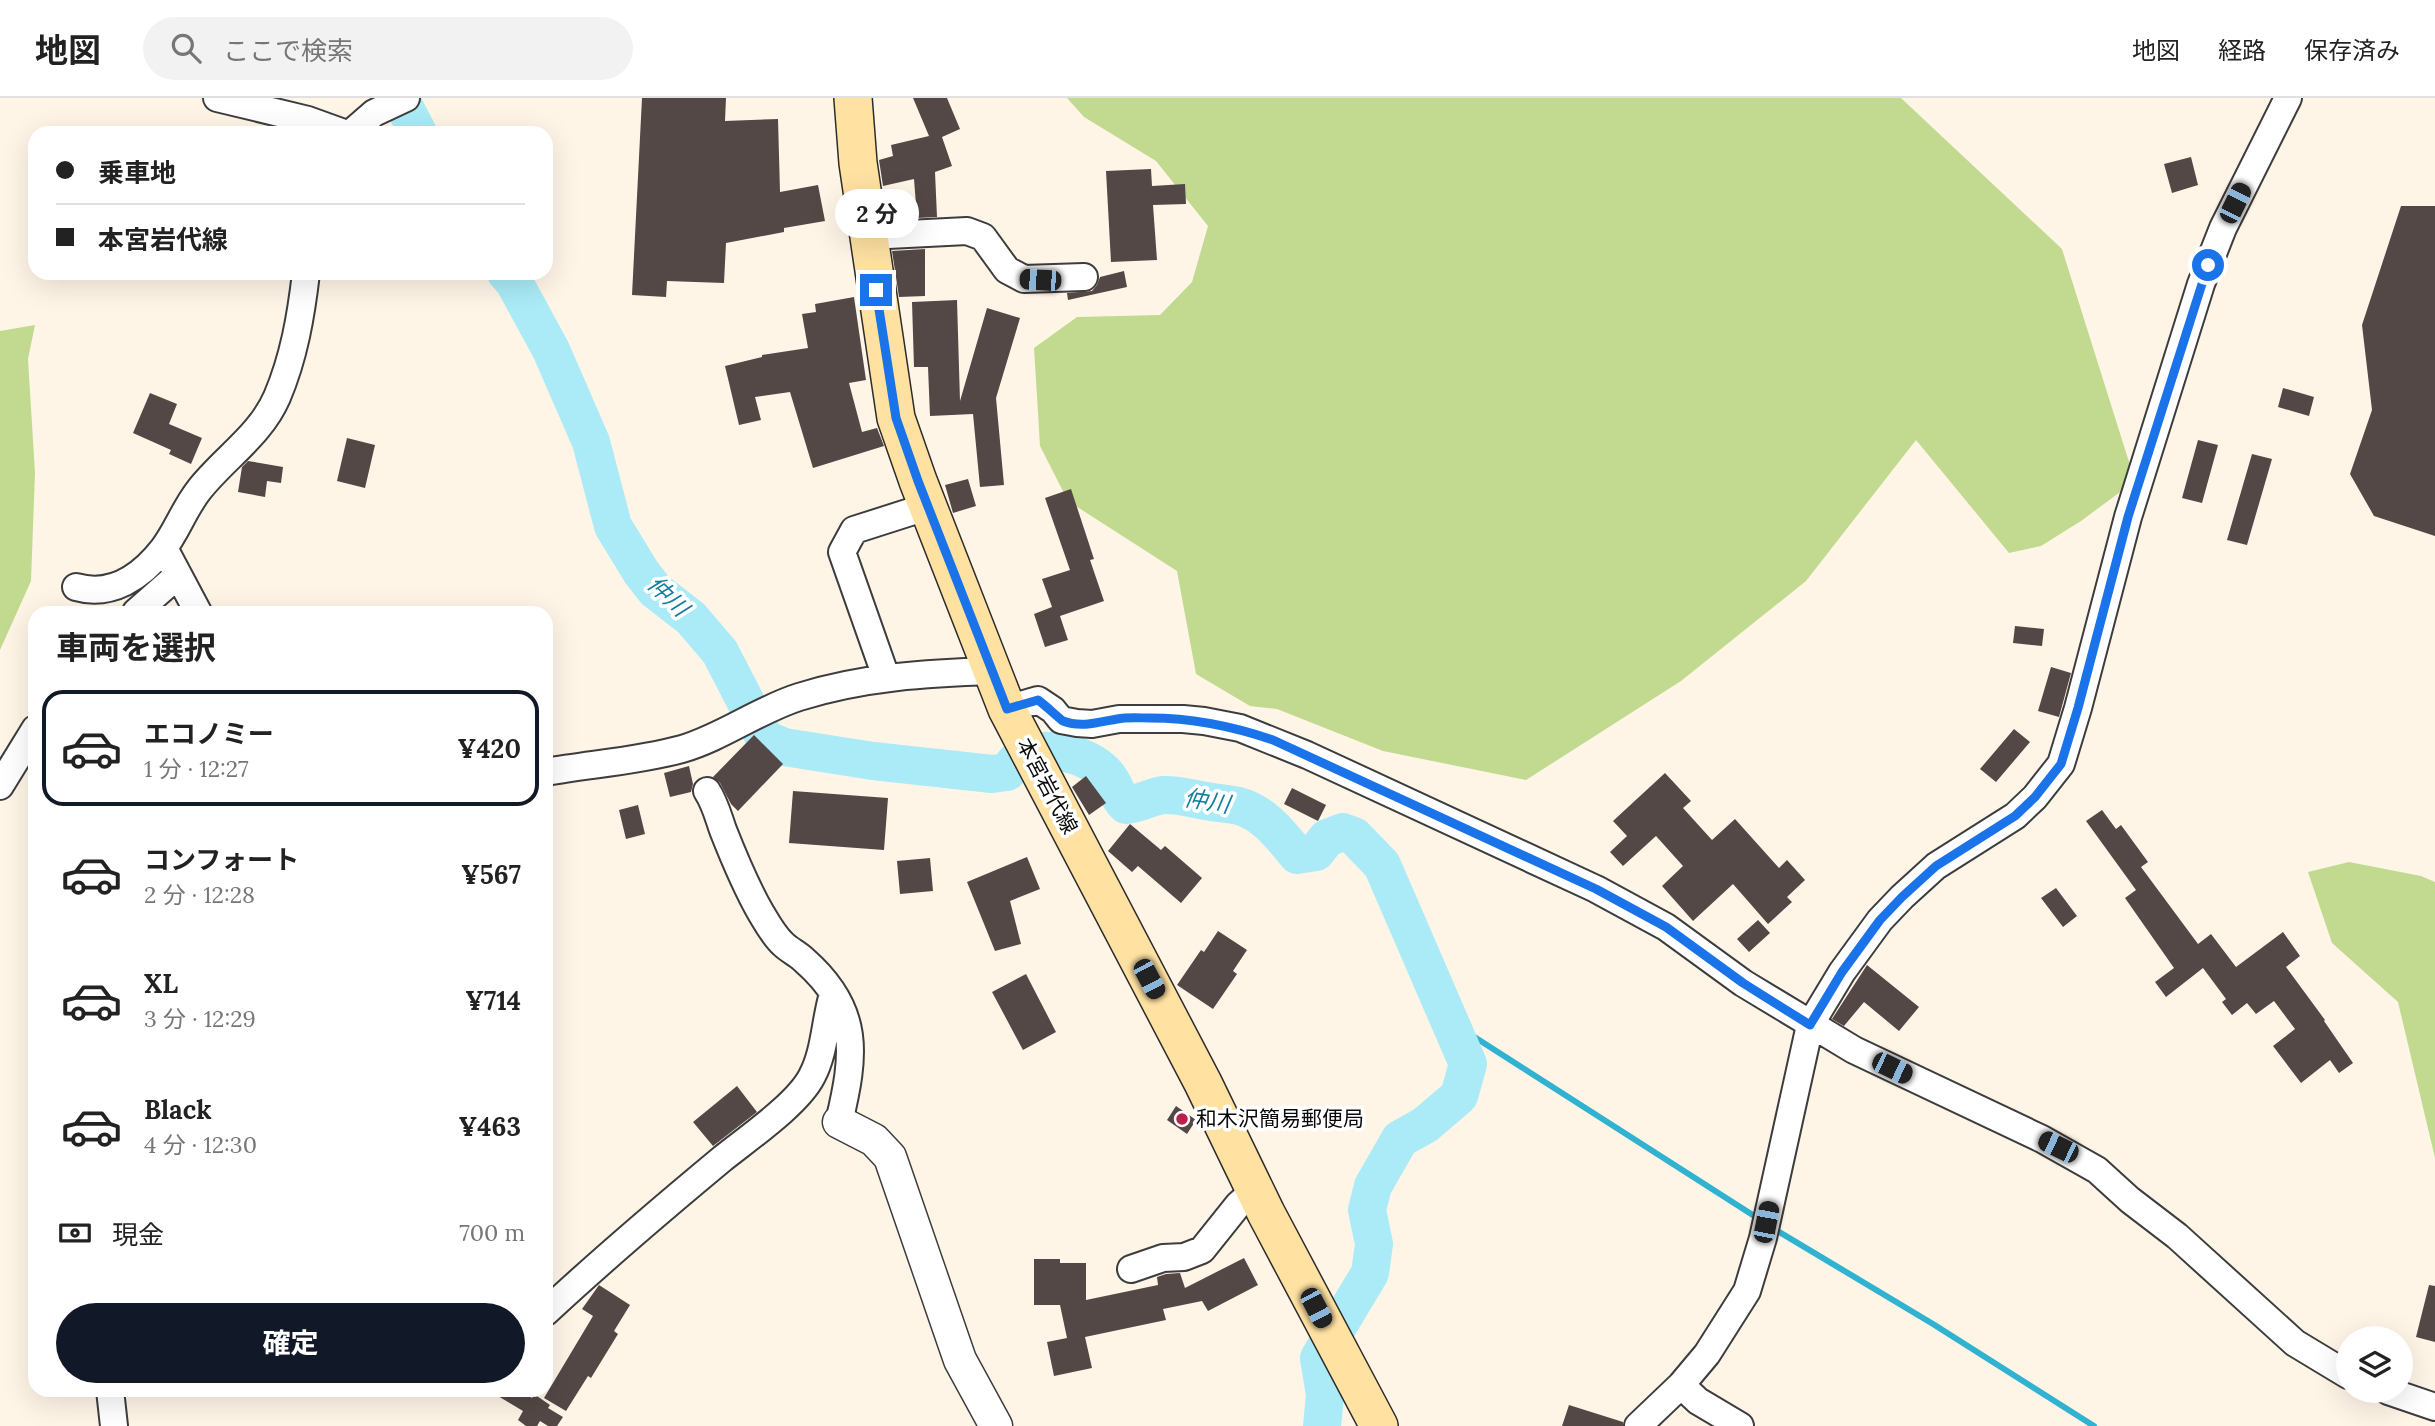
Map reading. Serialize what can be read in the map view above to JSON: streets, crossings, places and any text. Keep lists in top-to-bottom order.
{
  "streets": {
    "main road": ["本宮岩代線"]
  },
  "water": ["仲川"],
  "places": ["和木沢簡易郵便局"],
  "page": {
    "header": "地図",
    "search": "ここで検索",
    "nav": ["地図", "経路", "保存済み"],
    "banner": ["乗車地", "本宮岩代線"],
    "bubble": "2 分",
    "heading": "車両を選択",
    "list": [
      {
        "name": "エコノミー",
        "note": "1 分 · 12:27",
        "value": "¥420"
      },
      {
        "name": "コンフォート",
        "note": "2 分 · 12:28",
        "value": "¥567"
      },
      {
        "name": "XL",
        "note": "3 分 · 12:29",
        "value": "¥714"
      },
      {
        "name": "Black",
        "note": "4 分 · 12:30",
        "value": "¥463"
      }
    ],
    "pay": ["現金", "700 m"],
    "buttons": "確定"
  }
}
